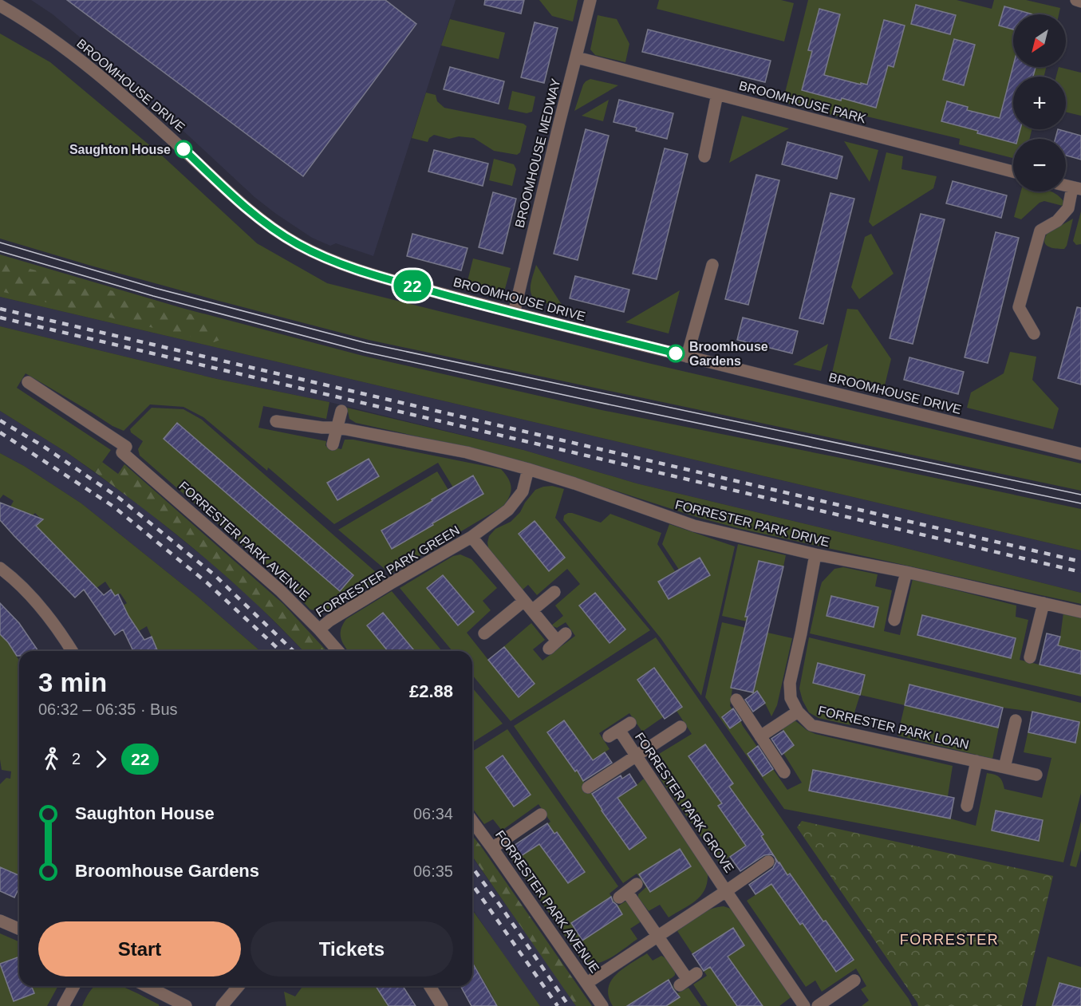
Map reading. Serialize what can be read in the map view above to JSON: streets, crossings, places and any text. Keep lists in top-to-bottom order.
{
  "streets": {
    "street": [
      "BROOMHOUSE DRIVE",
      "BROOMHOUSE PARK",
      "BROOMHOUSE MEDWAY",
      "FORRESTER PARK DRIVE",
      "FORRESTER PARK AVENUE",
      "FORRESTER PARK GREEN",
      "FORRESTER PARK LOAN",
      "FORRESTER PARK GROVE"
    ]
  },
  "crossings": [
    ["BROOMHOUSE DRIVE", "BROOMHOUSE MEDWAY"],
    ["BROOMHOUSE PARK", "BROOMHOUSE MEDWAY"],
    ["FORRESTER PARK DRIVE", "FORRESTER PARK GREEN"],
    ["FORRESTER PARK DRIVE", "FORRESTER PARK LOAN"],
    ["FORRESTER PARK AVENUE", "FORRESTER PARK GREEN"],
    ["FORRESTER PARK AVENUE", "FORRESTER PARK GROVE"]
  ],
  "districts": ["FORRESTER"],
  "places": ["Saughton House", "Broomhouse Gardens"],
  "lines": ["bus line 22"],
  "north": "bottom left",
  "page": {
    "on_map": "22",
    "map_buttons": ["+", "−"],
    "heading": ["3 min", "06:32 – 06:35 · Bus", "£2.88"],
    "legs": ["2", "22"],
    "list": [
      {
        "name": "Saughton House",
        "value": "06:34"
      },
      {
        "name": "Broomhouse Gardens",
        "value": "06:35"
      }
    ],
    "buttons": ["Start", "Tickets"]
  }
}
